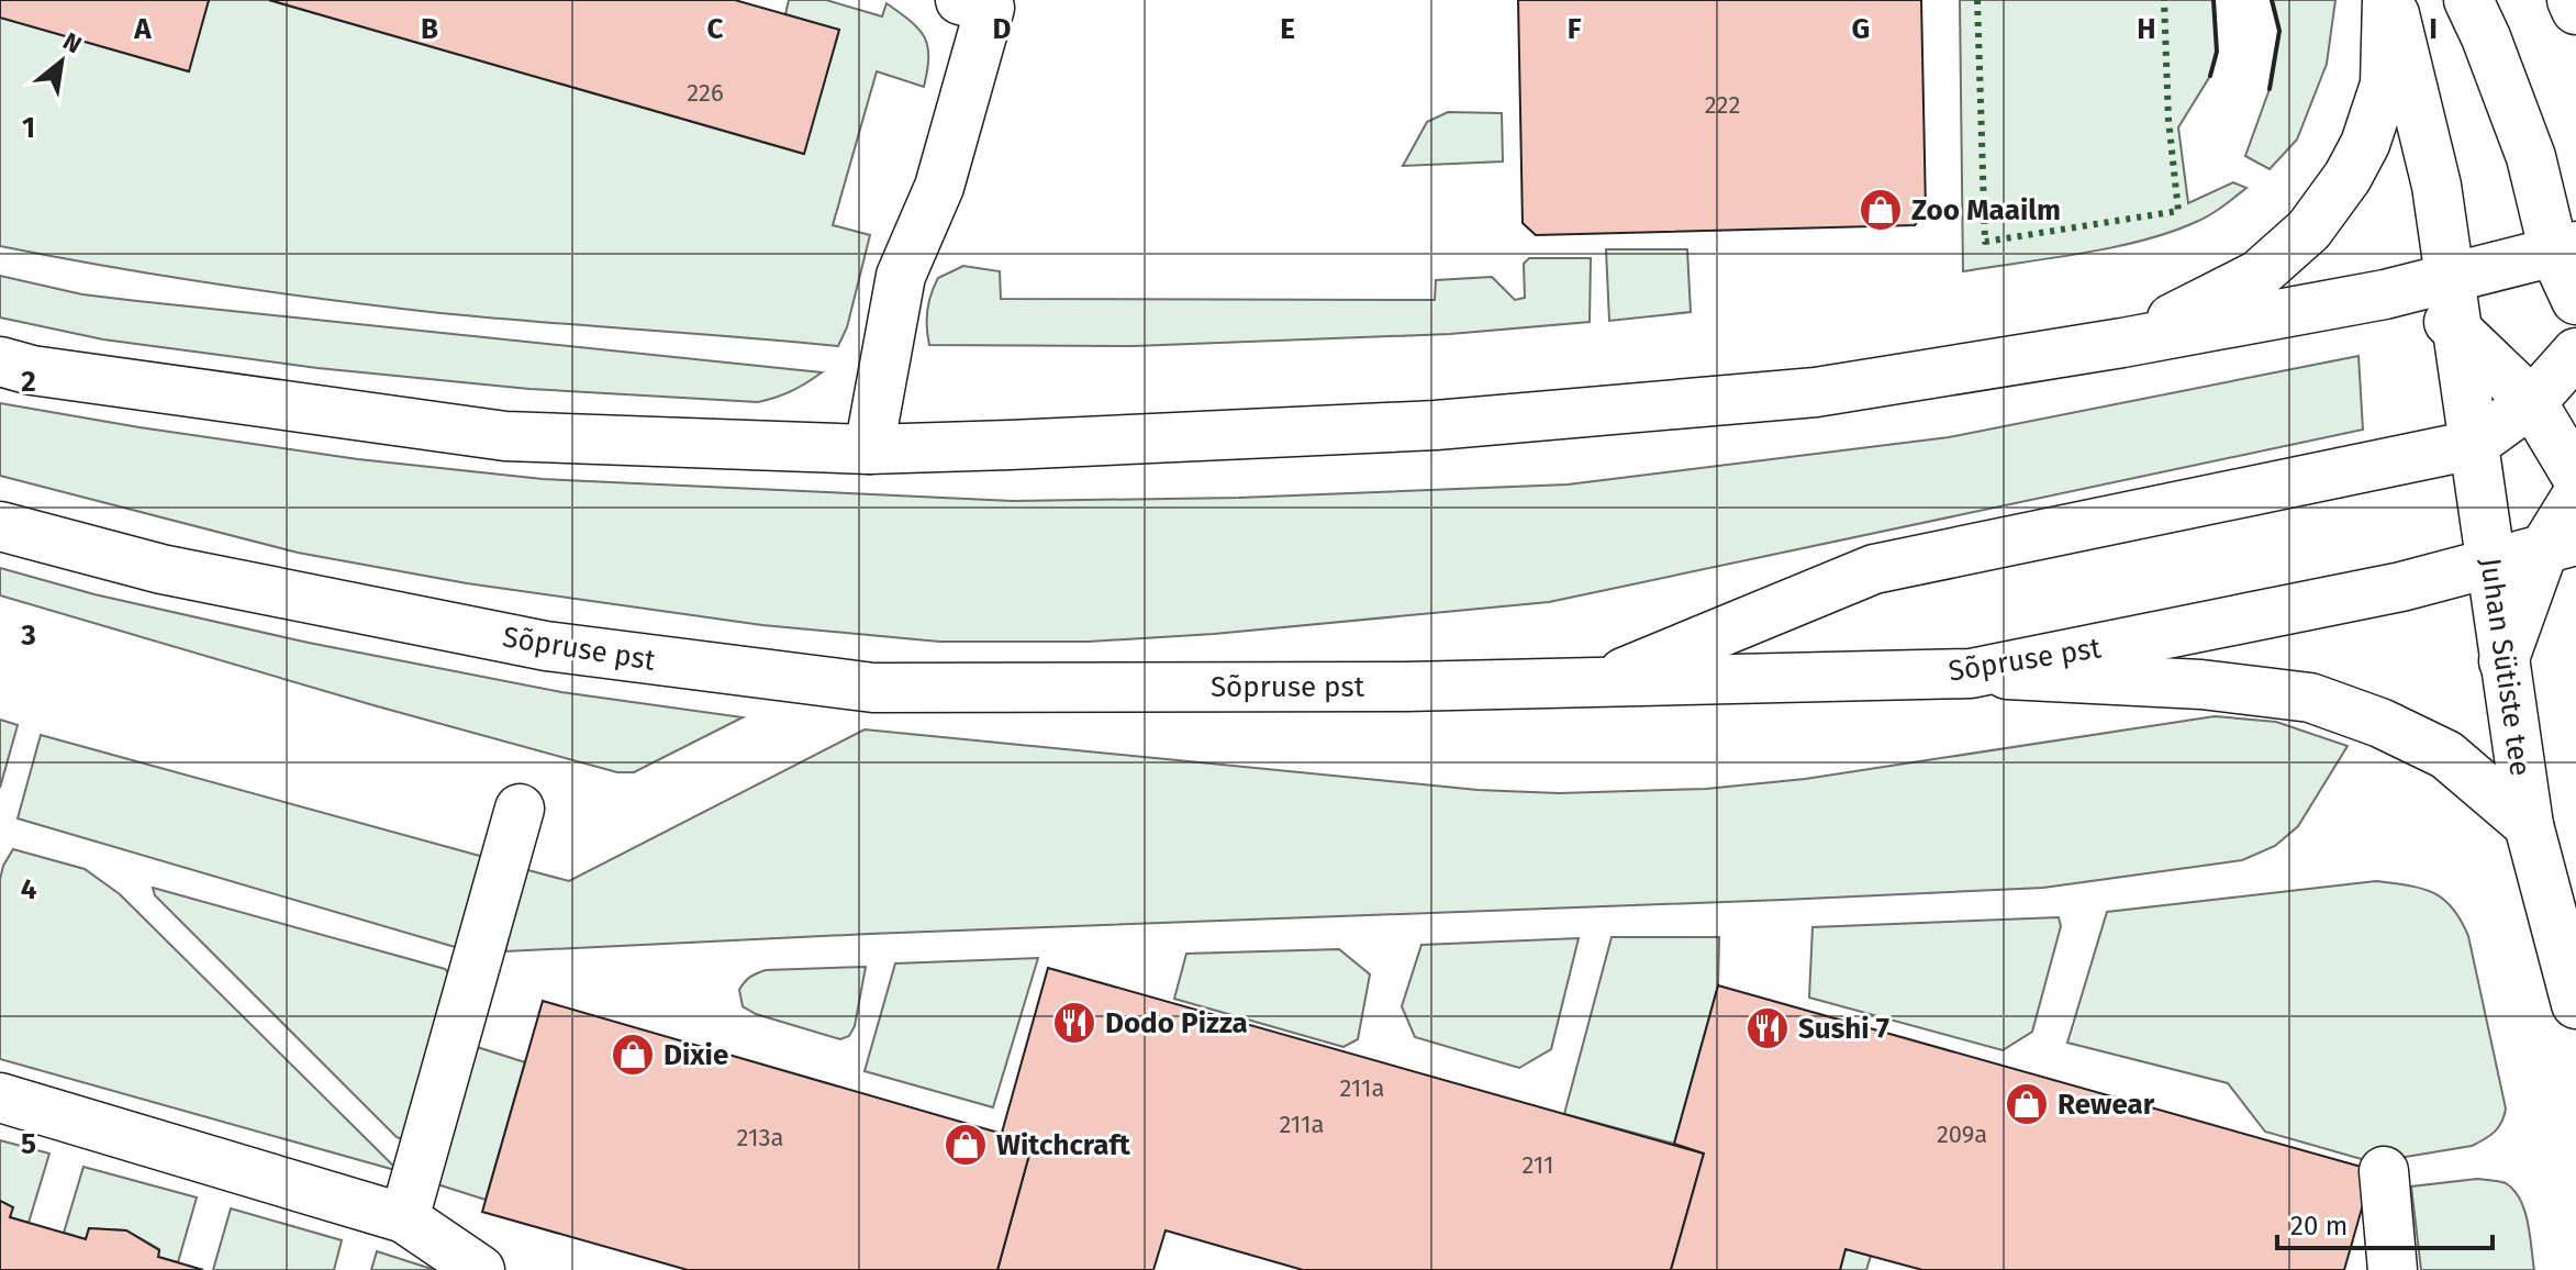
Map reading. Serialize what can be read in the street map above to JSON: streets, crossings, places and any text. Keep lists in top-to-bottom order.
{
  "streets": {
    "main road": ["Sõpruse pst", "Juhan Sütiste tee"]
  },
  "crossings": [
    ["Sõpruse pst", "Juhan Sütiste tee"]
  ],
  "places": {
    "shop": [
      "Zoo Maailm",
      "Dixie",
      "Rewear",
      "Witchcraft"
    ],
    "restaurant": ["Dodo Pizza", "Sushi 7"]
  },
  "house_numbers": [
    "226",
    "222",
    "211a",
    "211a",
    "209a",
    "213a",
    "211"
  ],
  "scale_bar": "20 m",
  "north": "top right",
  "grid": {
    "columns": [
      "A",
      "B",
      "C",
      "D",
      "E",
      "F",
      "G",
      "H",
      "I"
    ],
    "rows": [
      "1",
      "2",
      "3",
      "4",
      "5"
    ]
  }
}
